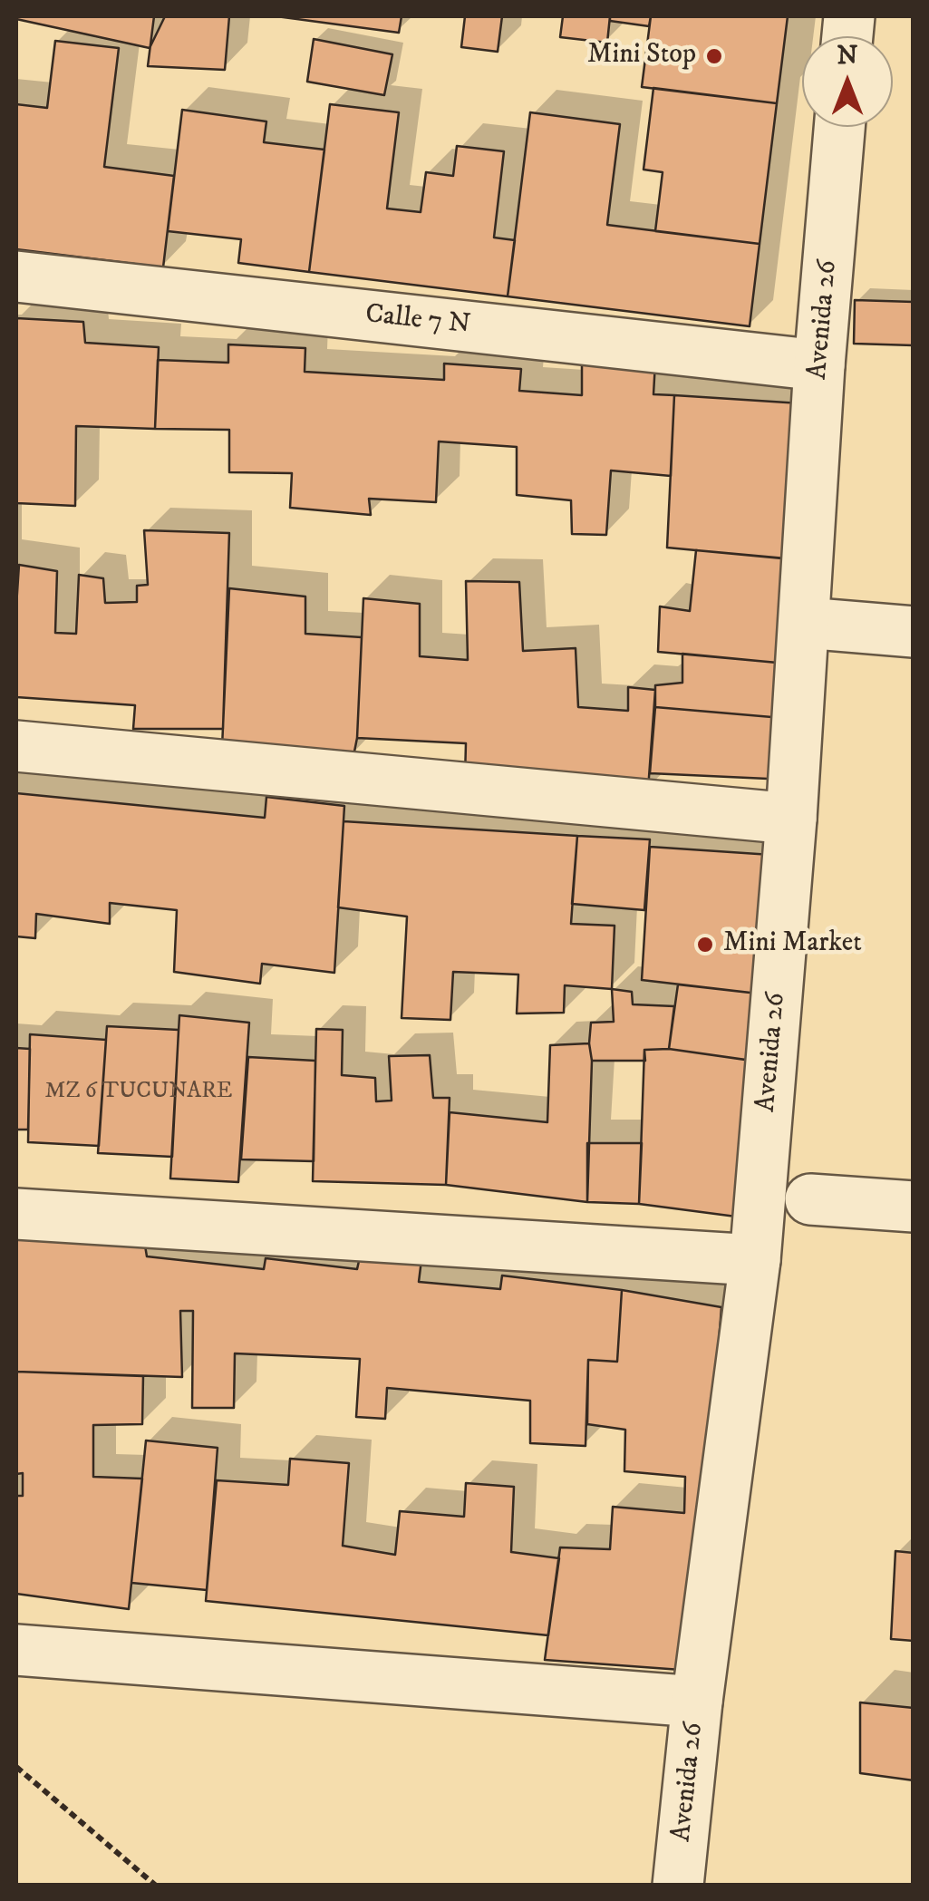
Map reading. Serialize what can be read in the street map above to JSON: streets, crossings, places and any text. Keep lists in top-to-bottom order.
{
  "streets": {
    "street": ["Avenida 26", "Calle 7 N"]
  },
  "crossings": [
    ["Avenida 26", "Calle 7 N"]
  ],
  "places": ["Mini Stop", "Mini Market"],
  "house_numbers": ["MZ 6 TUCUNARE"],
  "north": "top"
}
